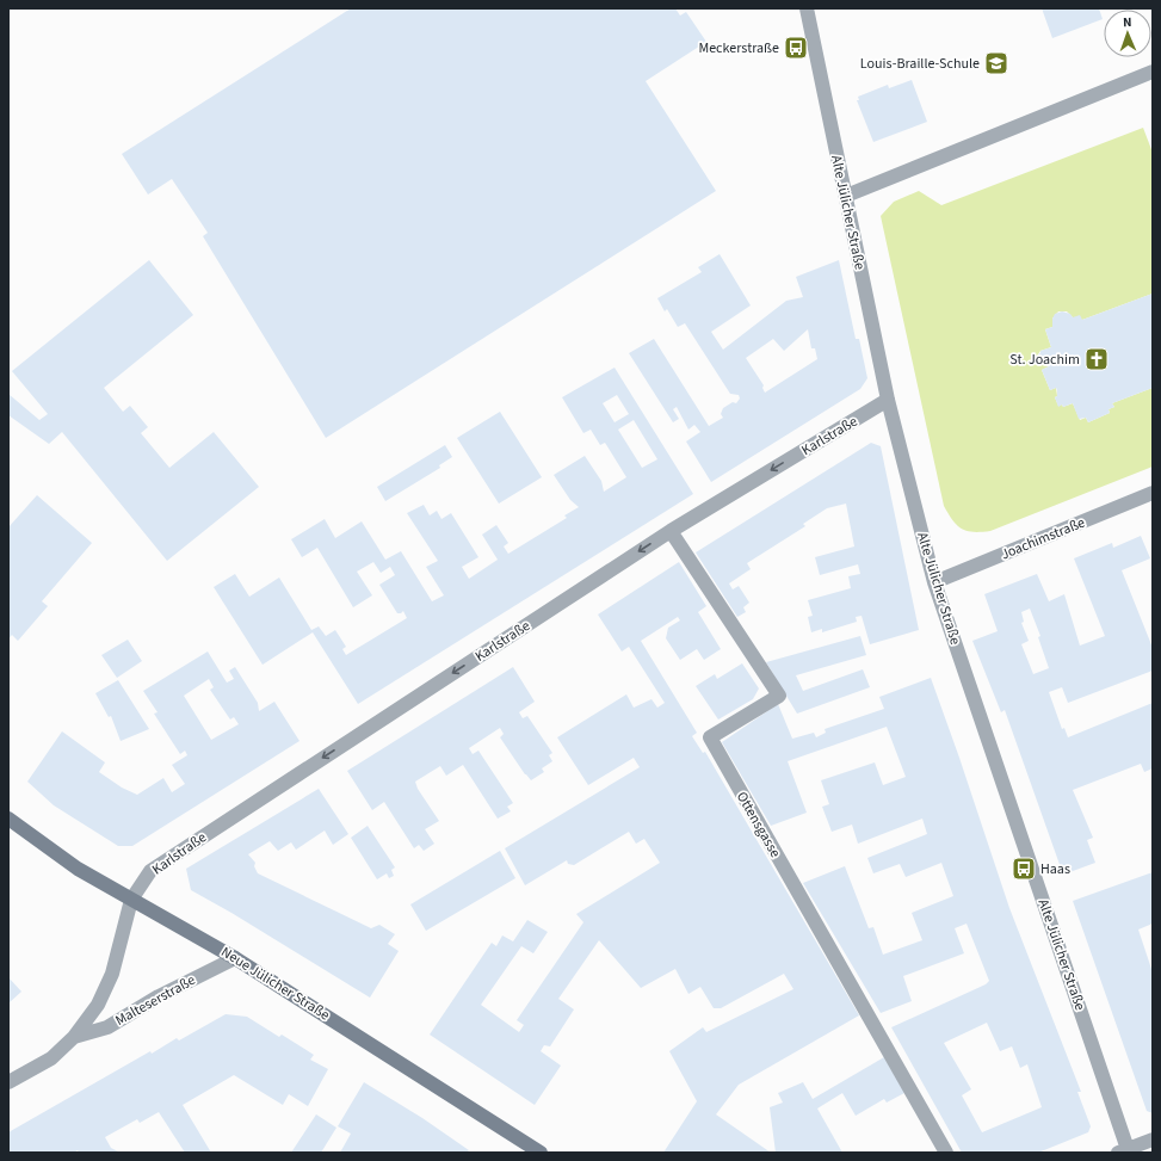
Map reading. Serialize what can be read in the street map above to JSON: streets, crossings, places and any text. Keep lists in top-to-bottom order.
{
  "streets": {
    "street": [
      "Alte Jülicher Straße",
      "Karlstraße",
      "Joachimstraße",
      "Ottensgasse",
      "Neue Jülicher Straße",
      "Malteserstraße"
    ]
  },
  "crossings": [
    ["Alte Jülicher Straße", "Karlstraße"],
    ["Alte Jülicher Straße", "Joachimstraße"],
    ["Karlstraße", "Ottensgasse"],
    ["Karlstraße", "Neue Jülicher Straße"],
    ["Karlstraße", "Malteserstraße"],
    ["Neue Jülicher Straße", "Malteserstraße"]
  ],
  "one_way": ["Karlstraße"],
  "places": {
    "bus stop": ["Meckerstraße", "Haas"],
    "school or university": ["Louis-Braille-Schule"],
    "church": ["St. Joachim"]
  },
  "north": "top"
}
